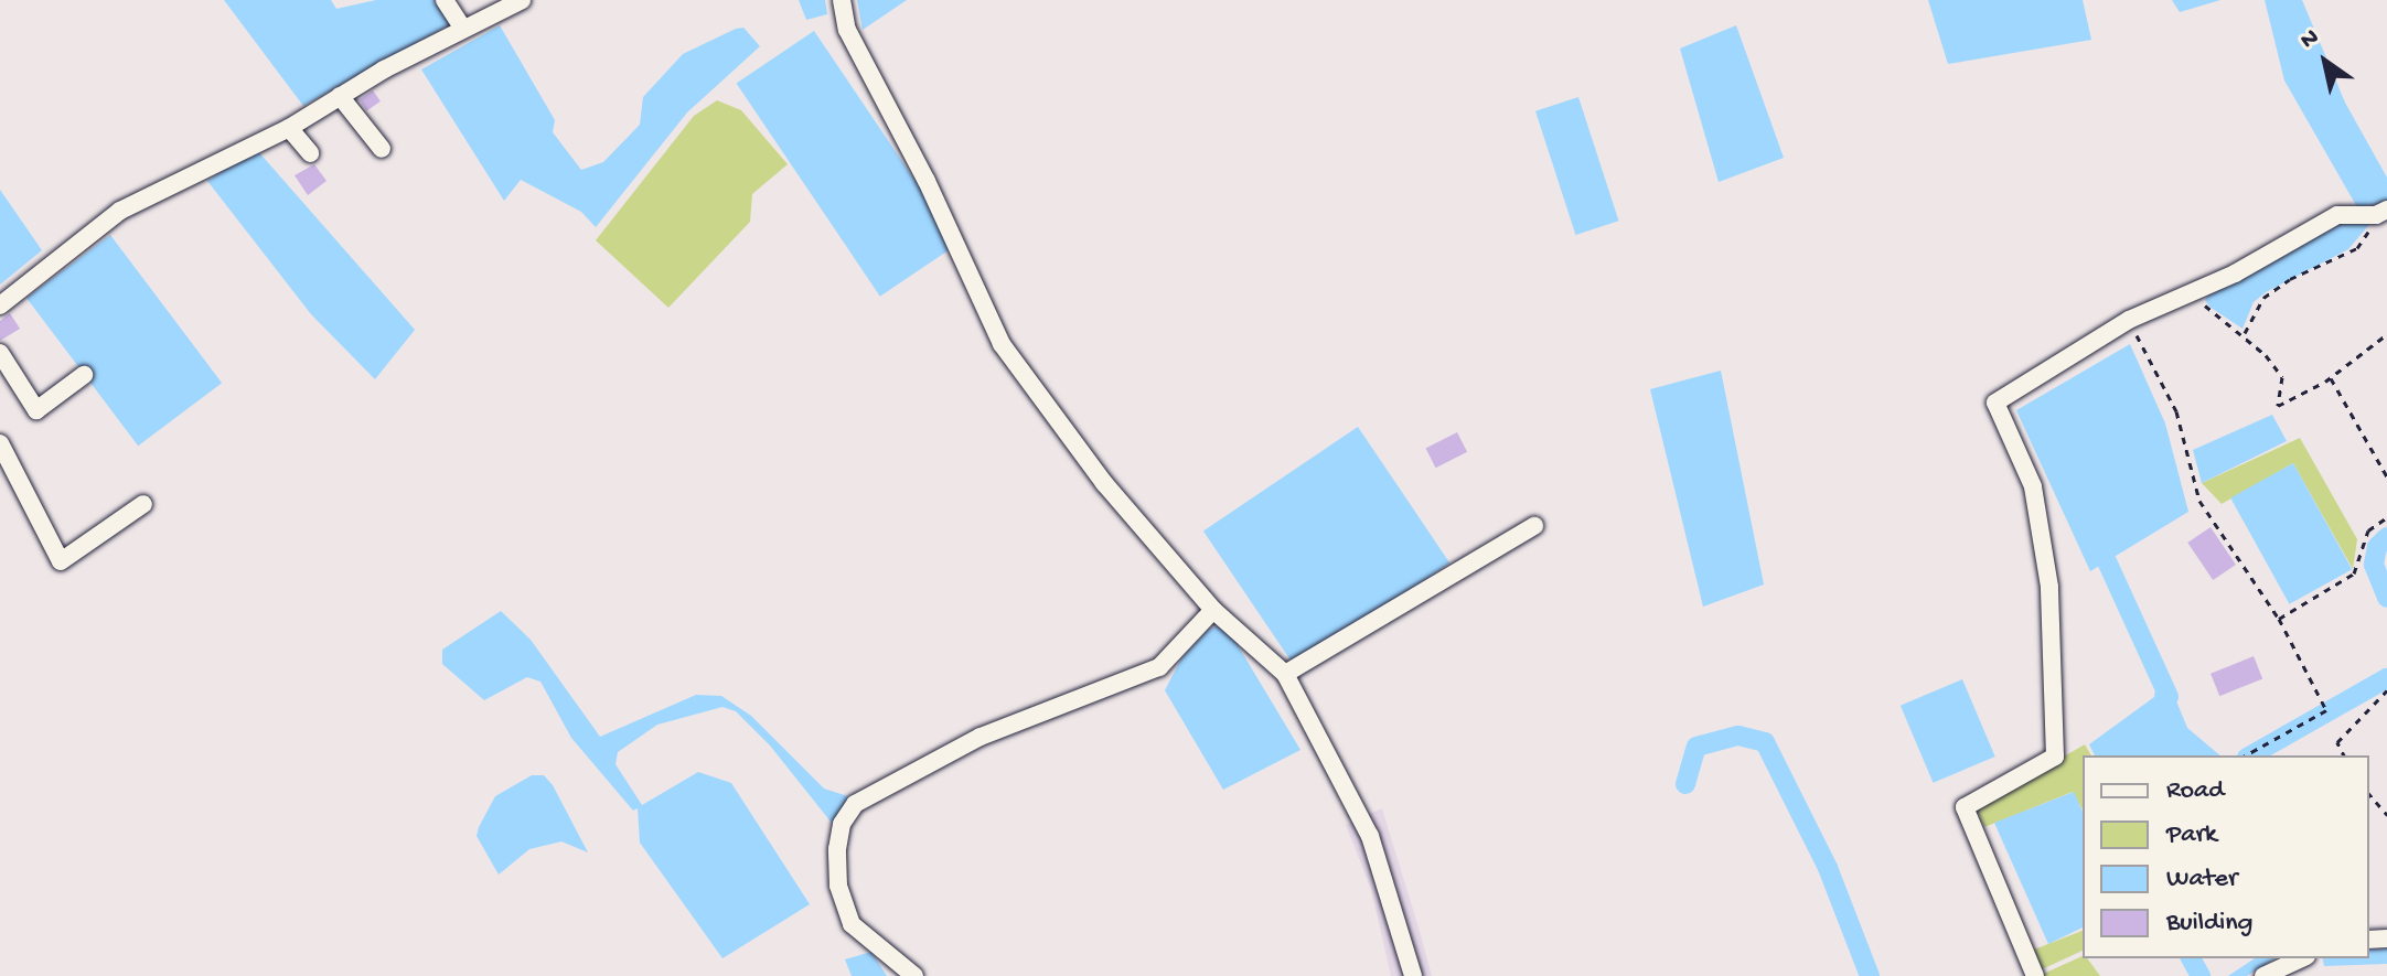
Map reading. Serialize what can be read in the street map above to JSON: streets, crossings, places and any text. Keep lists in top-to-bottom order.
{
  "legend": [
    "Road",
    "Park",
    "Water",
    "Building"
  ],
  "north": "top left"
}
